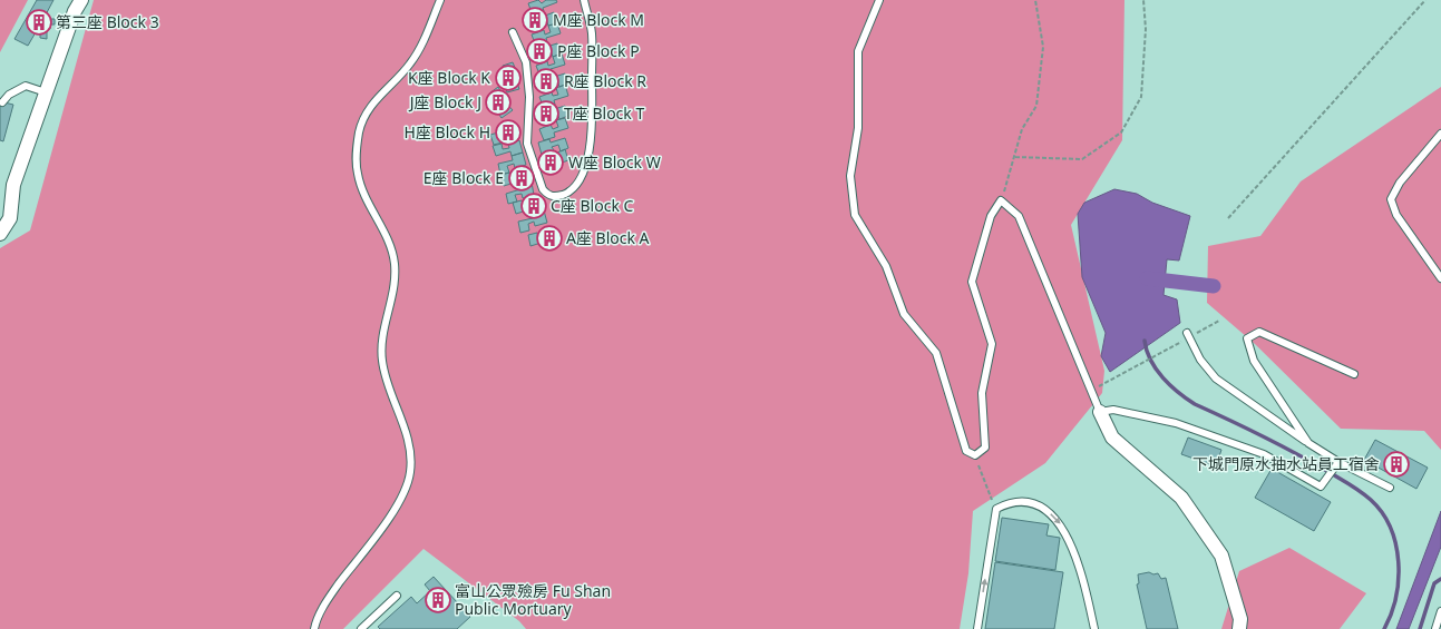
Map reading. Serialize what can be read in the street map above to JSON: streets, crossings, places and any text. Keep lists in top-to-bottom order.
{
  "places": {
    "building": [
      "M座 Block M",
      "第三座 Block 3",
      "P座 Block P",
      "K座 Block K",
      "R座 Block R",
      "J座 Block J",
      "T座 Block T",
      "H座 Block H",
      "W座 Block W",
      "E座 Block E",
      "C座 Block C",
      "A座 Block A",
      "下城門原水抽水站員工宿舍",
      "富山公眾殮房 Fu Shan Public Mortuary"
    ]
  }
}
